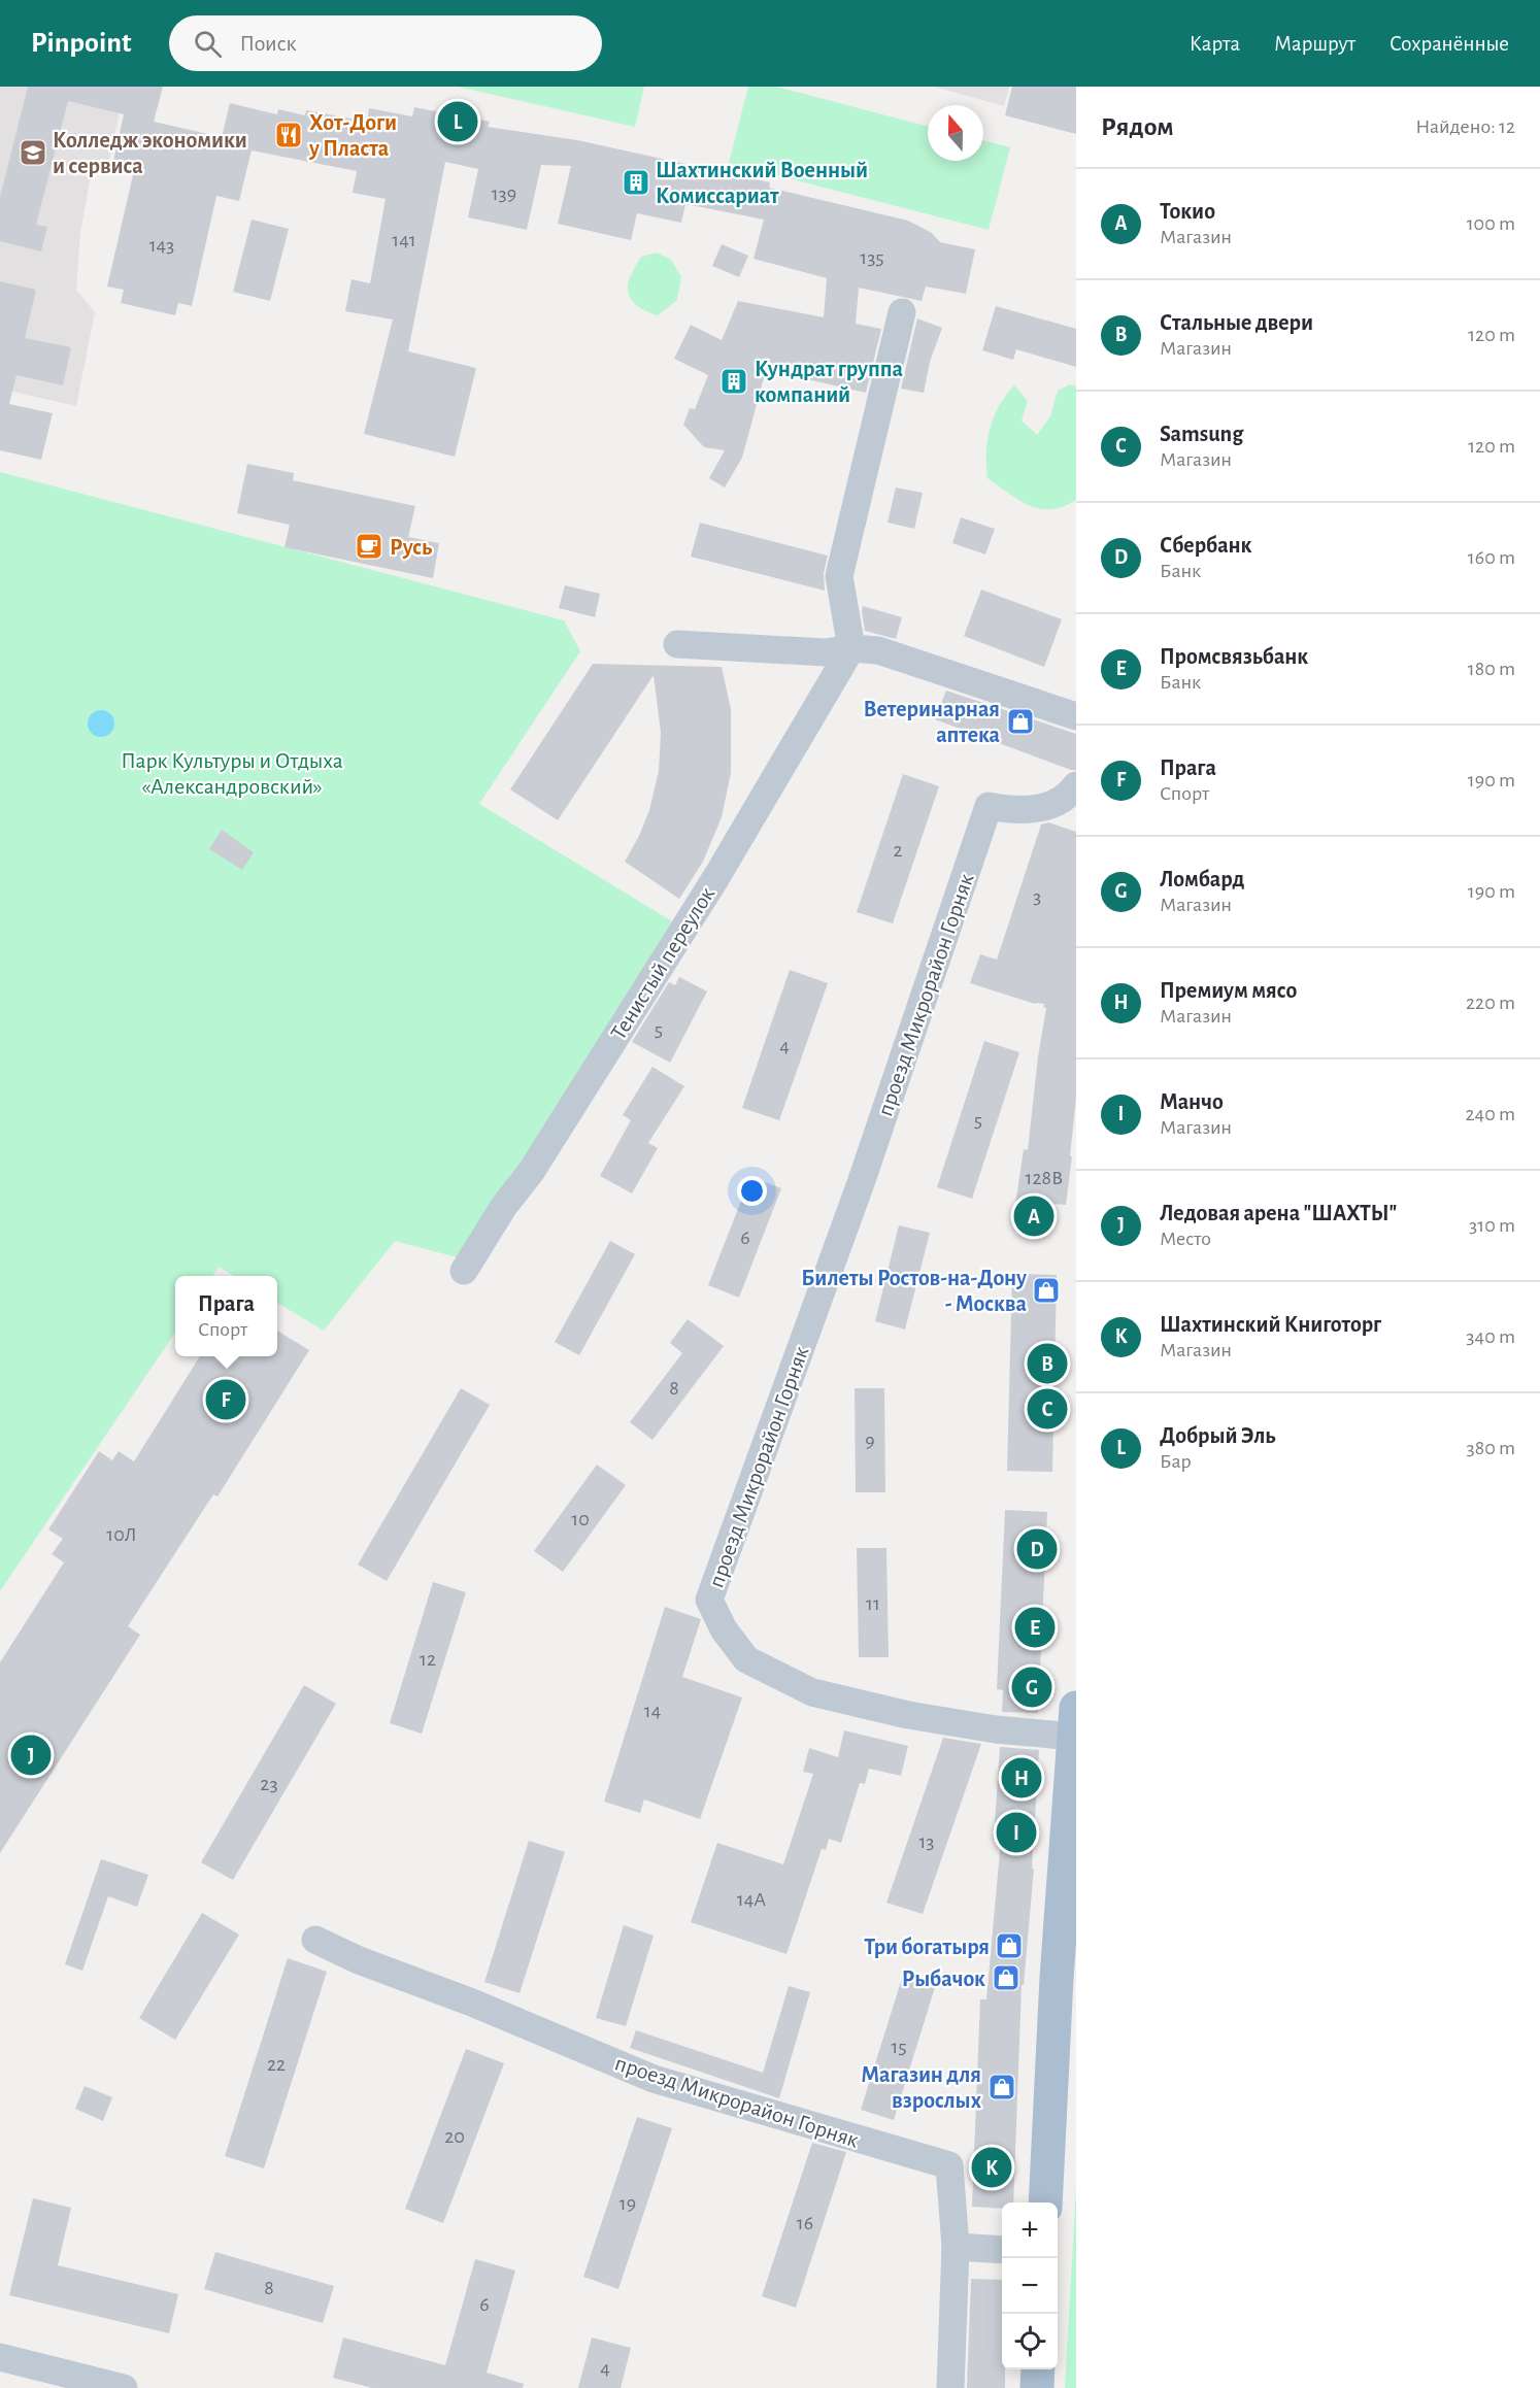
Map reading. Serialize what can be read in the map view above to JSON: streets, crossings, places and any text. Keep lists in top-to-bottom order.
{
  "streets": {
    "street": ["Тенистый переулок", "проезд Микрорайон Горняк"]
  },
  "parks": ["Парк Культуры и Отдыха «Александровский»"],
  "places": {
    "restaurant": ["Хот-Доги у Пласта"],
    "school or university": ["Колледж экономики и сервиса"],
    "building": ["Шахтинский Военный Комиссариат", "Кундрат группа компаний"],
    "cafe": ["Русь"],
    "shop": [
      "Ветеринарная аптека",
      "Билеты Ростов-на-Дону - Москва",
      "Три богатыря",
      "Рыбачок",
      "Магазин для взрослых"
    ]
  },
  "house_numbers": [
    "139",
    "141",
    "143",
    "135",
    "2",
    "3",
    "5",
    "4",
    "5",
    "128В",
    "6",
    "8",
    "9",
    "10",
    "10Л",
    "11",
    "12",
    "14",
    "23",
    "13",
    "14А",
    "15",
    "22",
    "20",
    "19",
    "16",
    "8",
    "6",
    "4"
  ],
  "north": "top",
  "page": {
    "header": "Pinpoint",
    "search": "Поиск",
    "nav": ["Карта", "Маршрут", "Сохранённые"],
    "heading": ["Рядом", "Найдено: 12"],
    "pins": [
      "L",
      "A",
      "B",
      "F",
      "C",
      "D",
      "E",
      "G",
      "J",
      "H",
      "I",
      "K"
    ],
    "list": [
      {
        "mark": "A",
        "name": "Токио",
        "note": "Магазин",
        "value": "100 m"
      },
      {
        "mark": "B",
        "name": "Стальные двери",
        "note": "Магазин",
        "value": "120 m"
      },
      {
        "mark": "C",
        "name": "Samsung",
        "note": "Магазин",
        "value": "120 m"
      },
      {
        "mark": "D",
        "name": "Сбербанк",
        "note": "Банк",
        "value": "160 m"
      },
      {
        "mark": "E",
        "name": "Промсвязьбанк",
        "note": "Банк",
        "value": "180 m"
      },
      {
        "mark": "F",
        "name": "Прага",
        "note": "Спорт",
        "value": "190 m"
      },
      {
        "mark": "G",
        "name": "Ломбард",
        "note": "Магазин",
        "value": "190 m"
      },
      {
        "mark": "H",
        "name": "Премиум мясо",
        "note": "Магазин",
        "value": "220 m"
      },
      {
        "mark": "I",
        "name": "Манчо",
        "note": "Магазин",
        "value": "240 m"
      },
      {
        "mark": "J",
        "name": "Ледовая арена \"ШАХТЫ\"",
        "note": "Место",
        "value": "310 m"
      },
      {
        "mark": "K",
        "name": "Шахтинский Книготорг",
        "note": "Магазин",
        "value": "340 m"
      },
      {
        "mark": "L",
        "name": "Добрый Эль",
        "note": "Бар",
        "value": "380 m"
      }
    ],
    "popup": ["Прага", "Спорт"],
    "map_buttons": ["+", "−"]
  }
}
